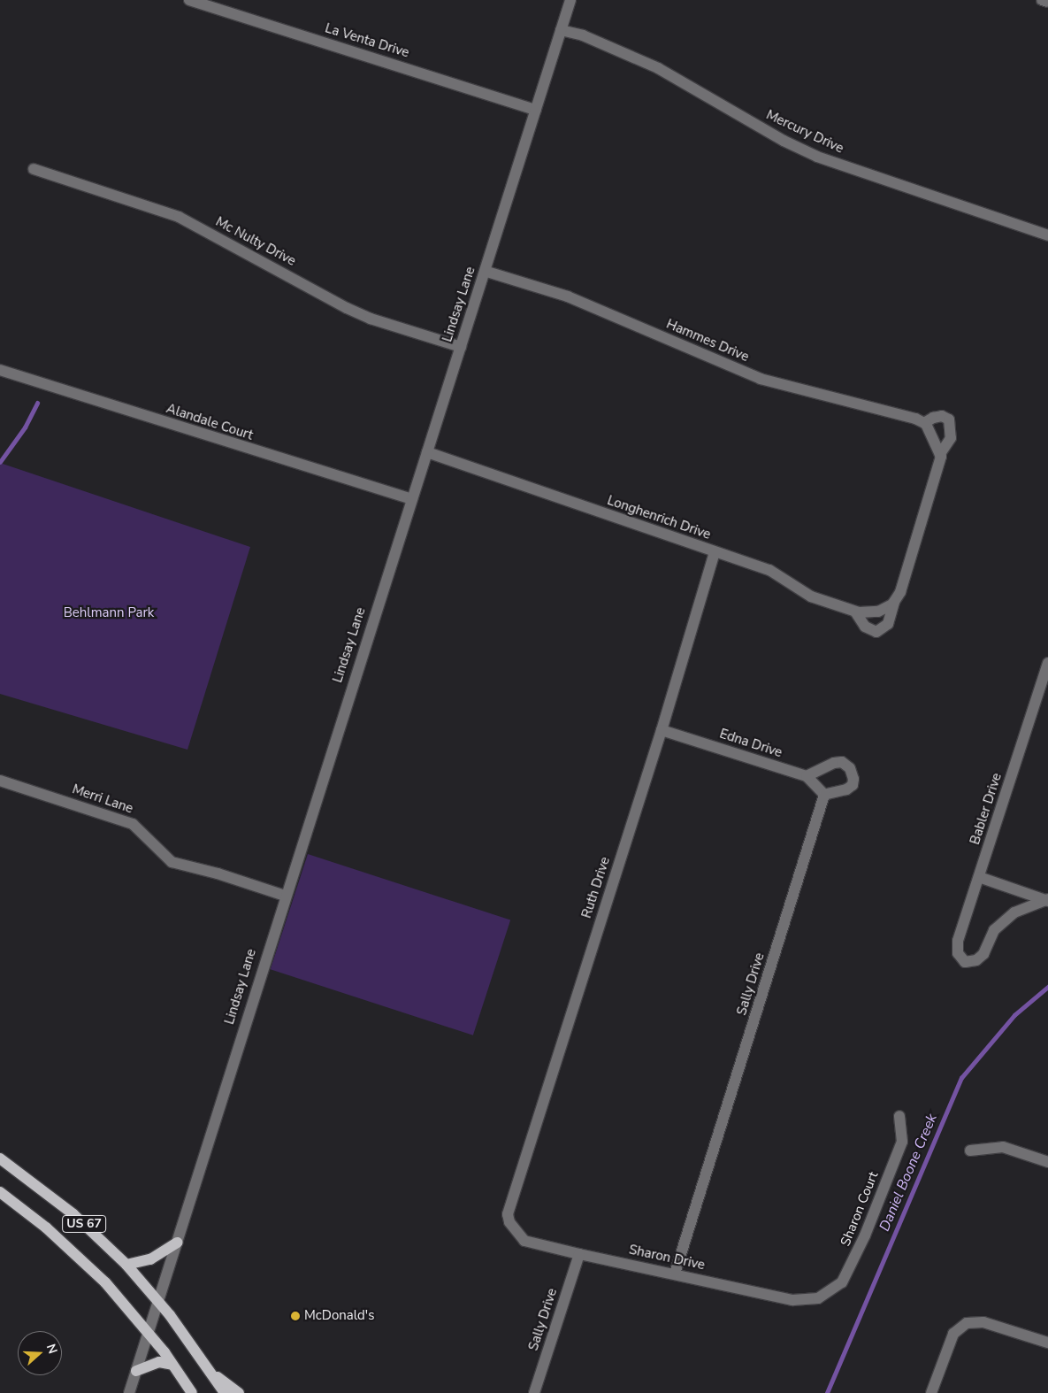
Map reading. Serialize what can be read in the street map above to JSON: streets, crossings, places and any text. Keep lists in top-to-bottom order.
{
  "streets": {
    "main road": ["US 67"],
    "street": [
      "La Venta Drive",
      "Mercury Drive",
      "Mc Nulty Drive",
      "Lindsay Lane",
      "Hammes Drive",
      "Alandale Court",
      "Longhenrich Drive",
      "Edna Drive",
      "Merri Lane",
      "Babler Drive",
      "Ruth Drive",
      "Sally Drive",
      "Sharon Court",
      "Sharon Drive"
    ]
  },
  "crossings": [
    ["La Venta Drive", "Lindsay Lane"],
    ["Mercury Drive", "Lindsay Lane"],
    ["Mc Nulty Drive", "Lindsay Lane"],
    ["Lindsay Lane", "Hammes Drive"],
    ["Lindsay Lane", "Alandale Court"],
    ["Lindsay Lane", "Longhenrich Drive"],
    ["Lindsay Lane", "Merri Lane"],
    ["Lindsay Lane", "US 67"],
    ["Longhenrich Drive", "Ruth Drive"],
    ["Edna Drive", "Ruth Drive"],
    ["Edna Drive", "Sally Drive"],
    ["Ruth Drive", "Sharon Drive"],
    ["Sally Drive", "Sharon Drive"],
    ["Sharon Court", "Sharon Drive"]
  ],
  "water": ["Daniel Boone Creek"],
  "parks": ["Behlmann Park"],
  "places": ["McDonald's"],
  "north": "right"
}
